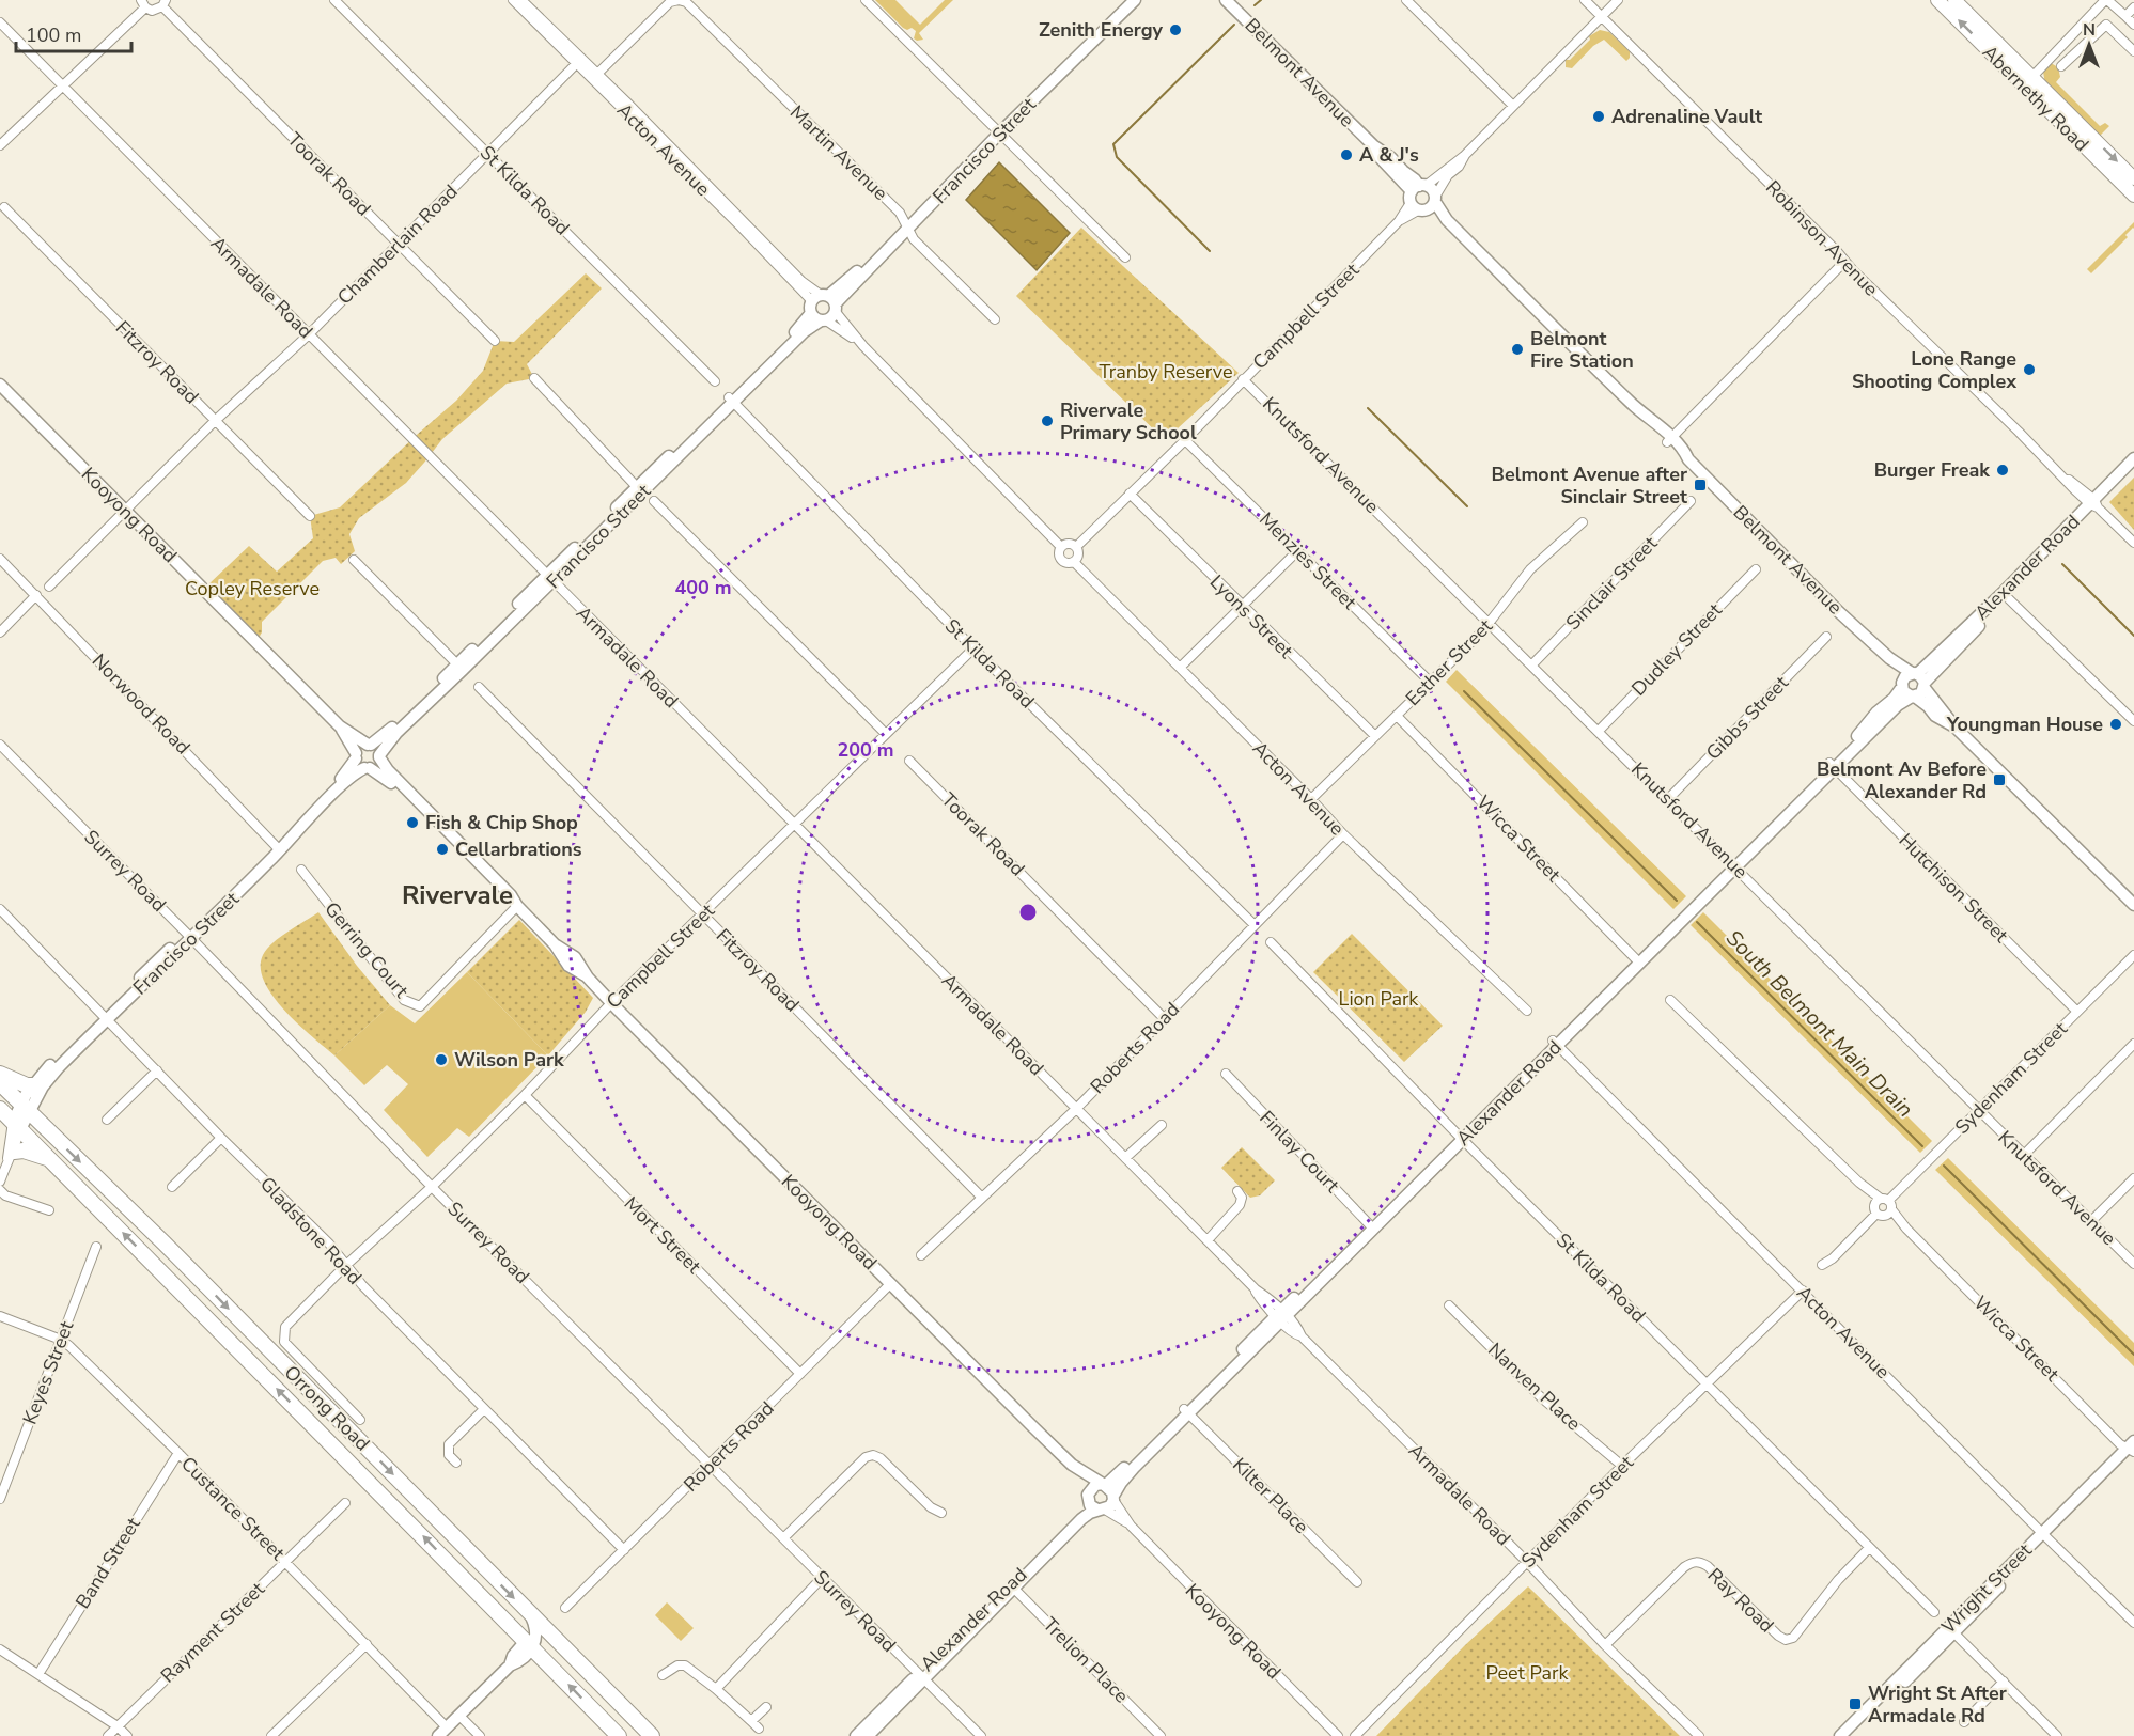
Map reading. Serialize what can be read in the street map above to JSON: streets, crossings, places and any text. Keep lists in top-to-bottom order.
{
  "streets": {
    "highway": ["Orrong Road"],
    "main road": ["Abernethy Road"],
    "street": [
      "Belmont Avenue",
      "Acton Avenue",
      "Francisco Street",
      "Martin Avenue",
      "Toorak Road",
      "St Kilda Road",
      "Robinson Avenue",
      "Chamberlain Road",
      "Armadale Road",
      "Campbell Street",
      "Fitzroy Road",
      "Knutsford Avenue",
      "Kooyong Road",
      "Menzies Street",
      "Alexander Road",
      "Sinclair Street",
      "Lyons Street",
      "Dudley Street",
      "Esther Street",
      "Norwood Road",
      "Gibbs Street",
      "Wicca Street",
      "Surrey Road",
      "Hutchison Street",
      "Gerring Court",
      "Roberts Road",
      "Sydenham Street",
      "Finlay Court",
      "Gladstone Road",
      "Mort Street",
      "Keyes Street",
      "Nanven Place",
      "Kilter Place",
      "Custance Street",
      "Band Street",
      "Wright Street",
      "Ray Road",
      "Rayment Street",
      "Trelion Place"
    ]
  },
  "crossings": [
    ["Belmont Avenue", "Campbell Street"],
    ["Belmont Avenue", "Alexander Road"],
    ["Acton Avenue", "Francisco Street"],
    ["Acton Avenue", "Martin Avenue"],
    ["Acton Avenue", "Chamberlain Road"],
    ["Acton Avenue", "Campbell Street"],
    ["Acton Avenue", "Alexander Road"],
    ["Acton Avenue", "Esther Street"],
    ["Acton Avenue", "Roberts Road"],
    ["Acton Avenue", "Sydenham Street"],
    ["Acton Avenue", "Wright Street"],
    ["Francisco Street", "Martin Avenue"],
    ["Francisco Street", "St Kilda Road"],
    ["Francisco Street", "Armadale Road"],
    ["Francisco Street", "Kooyong Road"],
    ["Francisco Street", "Norwood Road"],
    ["Francisco Street", "Surrey Road"],
    ["Francisco Street", "Gladstone Road"],
    ["Francisco Street", "Orrong Road"],
    ["Toorak Road", "Chamberlain Road"],
    ["Toorak Road", "Roberts Road"],
    ["St Kilda Road", "Chamberlain Road"],
    ["St Kilda Road", "Campbell Street"],
    ["St Kilda Road", "Alexander Road"],
    ["St Kilda Road", "Roberts Road"],
    ["St Kilda Road", "Sydenham Street"],
    ["St Kilda Road", "Ray Road"],
    ["Robinson Avenue", "Campbell Street"],
    ["Robinson Avenue", "Alexander Road"],
    ["Chamberlain Road", "Armadale Road"],
    ["Chamberlain Road", "Fitzroy Road"],
    ["Chamberlain Road", "Kooyong Road"],
    ["Armadale Road", "Campbell Street"],
    ["Armadale Road", "Alexander Road"],
    ["Armadale Road", "Roberts Road"],
    ["Armadale Road", "Sydenham Street"],
    ["Armadale Road", "Ray Road"],
    ["Campbell Street", "Fitzroy Road"],
    ["Campbell Street", "Knutsford Avenue"],
    ["Campbell Street", "Kooyong Road"],
    ["Campbell Street", "Menzies Street"],
    ["Campbell Street", "Lyons Street"],
    ["Campbell Street", "Surrey Road"],
    ["Campbell Street", "Gladstone Road"],
    ["Campbell Street", "Mort Street"],
    ["Fitzroy Road", "Roberts Road"],
    ["Knutsford Avenue", "Alexander Road"],
    ["Knutsford Avenue", "Sinclair Street"],
    ["Knutsford Avenue", "Dudley Street"],
    ["Knutsford Avenue", "Esther Street"],
    ["Knutsford Avenue", "Gibbs Street"],
    ["Knutsford Avenue", "Sydenham Street"],
    ["Kooyong Road", "Alexander Road"],
    ["Kooyong Road", "Gerring Court"],
    ["Kooyong Road", "Roberts Road"],
    ["Menzies Street", "Esther Street"],
    ["Alexander Road", "Wicca Street"],
    ["Alexander Road", "Surrey Road"],
    ["Alexander Road", "Hutchison Street"],
    ["Alexander Road", "Finlay Court"],
    ["Alexander Road", "Kilter Place"],
    ["Alexander Road", "Trelion Place"],
    ["Lyons Street", "Esther Street"],
    ["Esther Street", "Wicca Street"],
    ["Wicca Street", "Sydenham Street"],
    ["Wicca Street", "Wright Street"],
    ["Surrey Road", "Roberts Road"],
    ["Hutchison Street", "Sydenham Street"],
    ["Roberts Road", "Gladstone Road"],
    ["Roberts Road", "Mort Street"],
    ["Sydenham Street", "Nanven Place"],
    ["Keyes Street", "Custance Street"],
    ["Custance Street", "Band Street"],
    ["Custance Street", "Rayment Street"]
  ],
  "districts": ["Rivervale"],
  "water": ["South Belmont Main Drain"],
  "parks": [
    "Tranby Reserve",
    "Copley Reserve",
    "Lion Park",
    "Peet Park"
  ],
  "places": {
    "other": [
      "Zenith Energy",
      "Adrenaline Vault",
      "A & J's",
      "Belmont Fire Station",
      "Lone Range Shooting Complex",
      "Rivervale Primary School",
      "Burger Freak",
      "Youngman House",
      "Fish & Chip Shop",
      "Cellarbrations",
      "Wilson Park"
    ],
    "transit": ["Belmont Avenue after Sinclair Street", "Belmont Av Before Alexander Rd", "Wright St After Armadale Rd"]
  },
  "scale_bar": "100 m",
  "north": "top",
  "rings": ["400 m", "200 m"]
}
